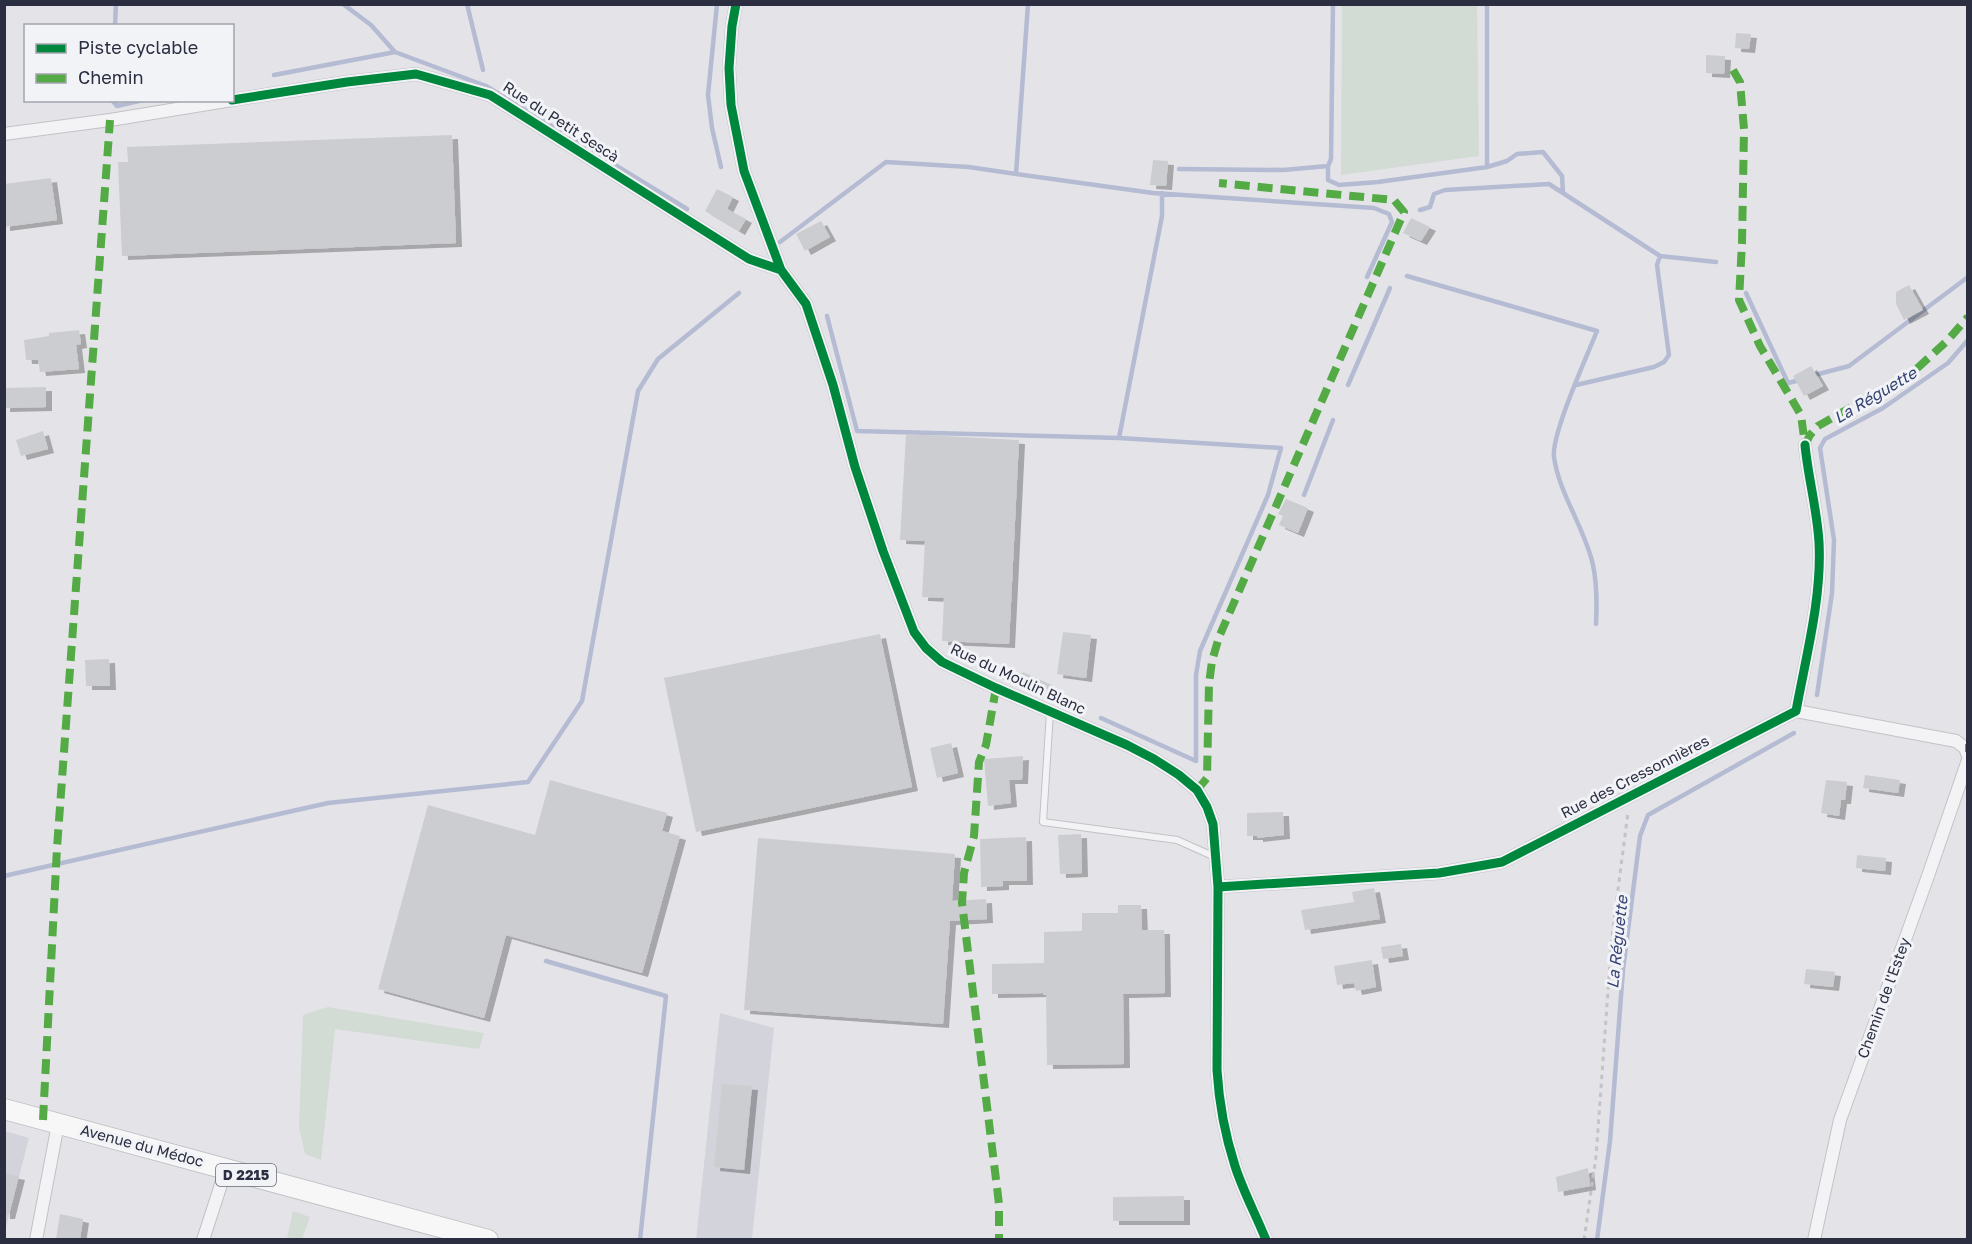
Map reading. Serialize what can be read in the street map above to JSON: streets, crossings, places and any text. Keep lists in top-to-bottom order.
{
  "streets": {
    "main road": ["Avenue du Médoc", "D 2215"],
    "street": [
      "Rue du Petit Sescà",
      "Rue du Moulin Blanc",
      "Rue des Cressonnières",
      "Chemin de l'Estey"
    ]
  },
  "crossings": [
    ["Rue du Petit Sescà", "Rue du Moulin Blanc"],
    ["Rue du Moulin Blanc", "Rue des Cressonnières"],
    ["Rue des Cressonnières", "Chemin de l'Estey"]
  ],
  "water": ["La Réguette"],
  "legend": ["Piste cyclable", "Chemin"]
}
